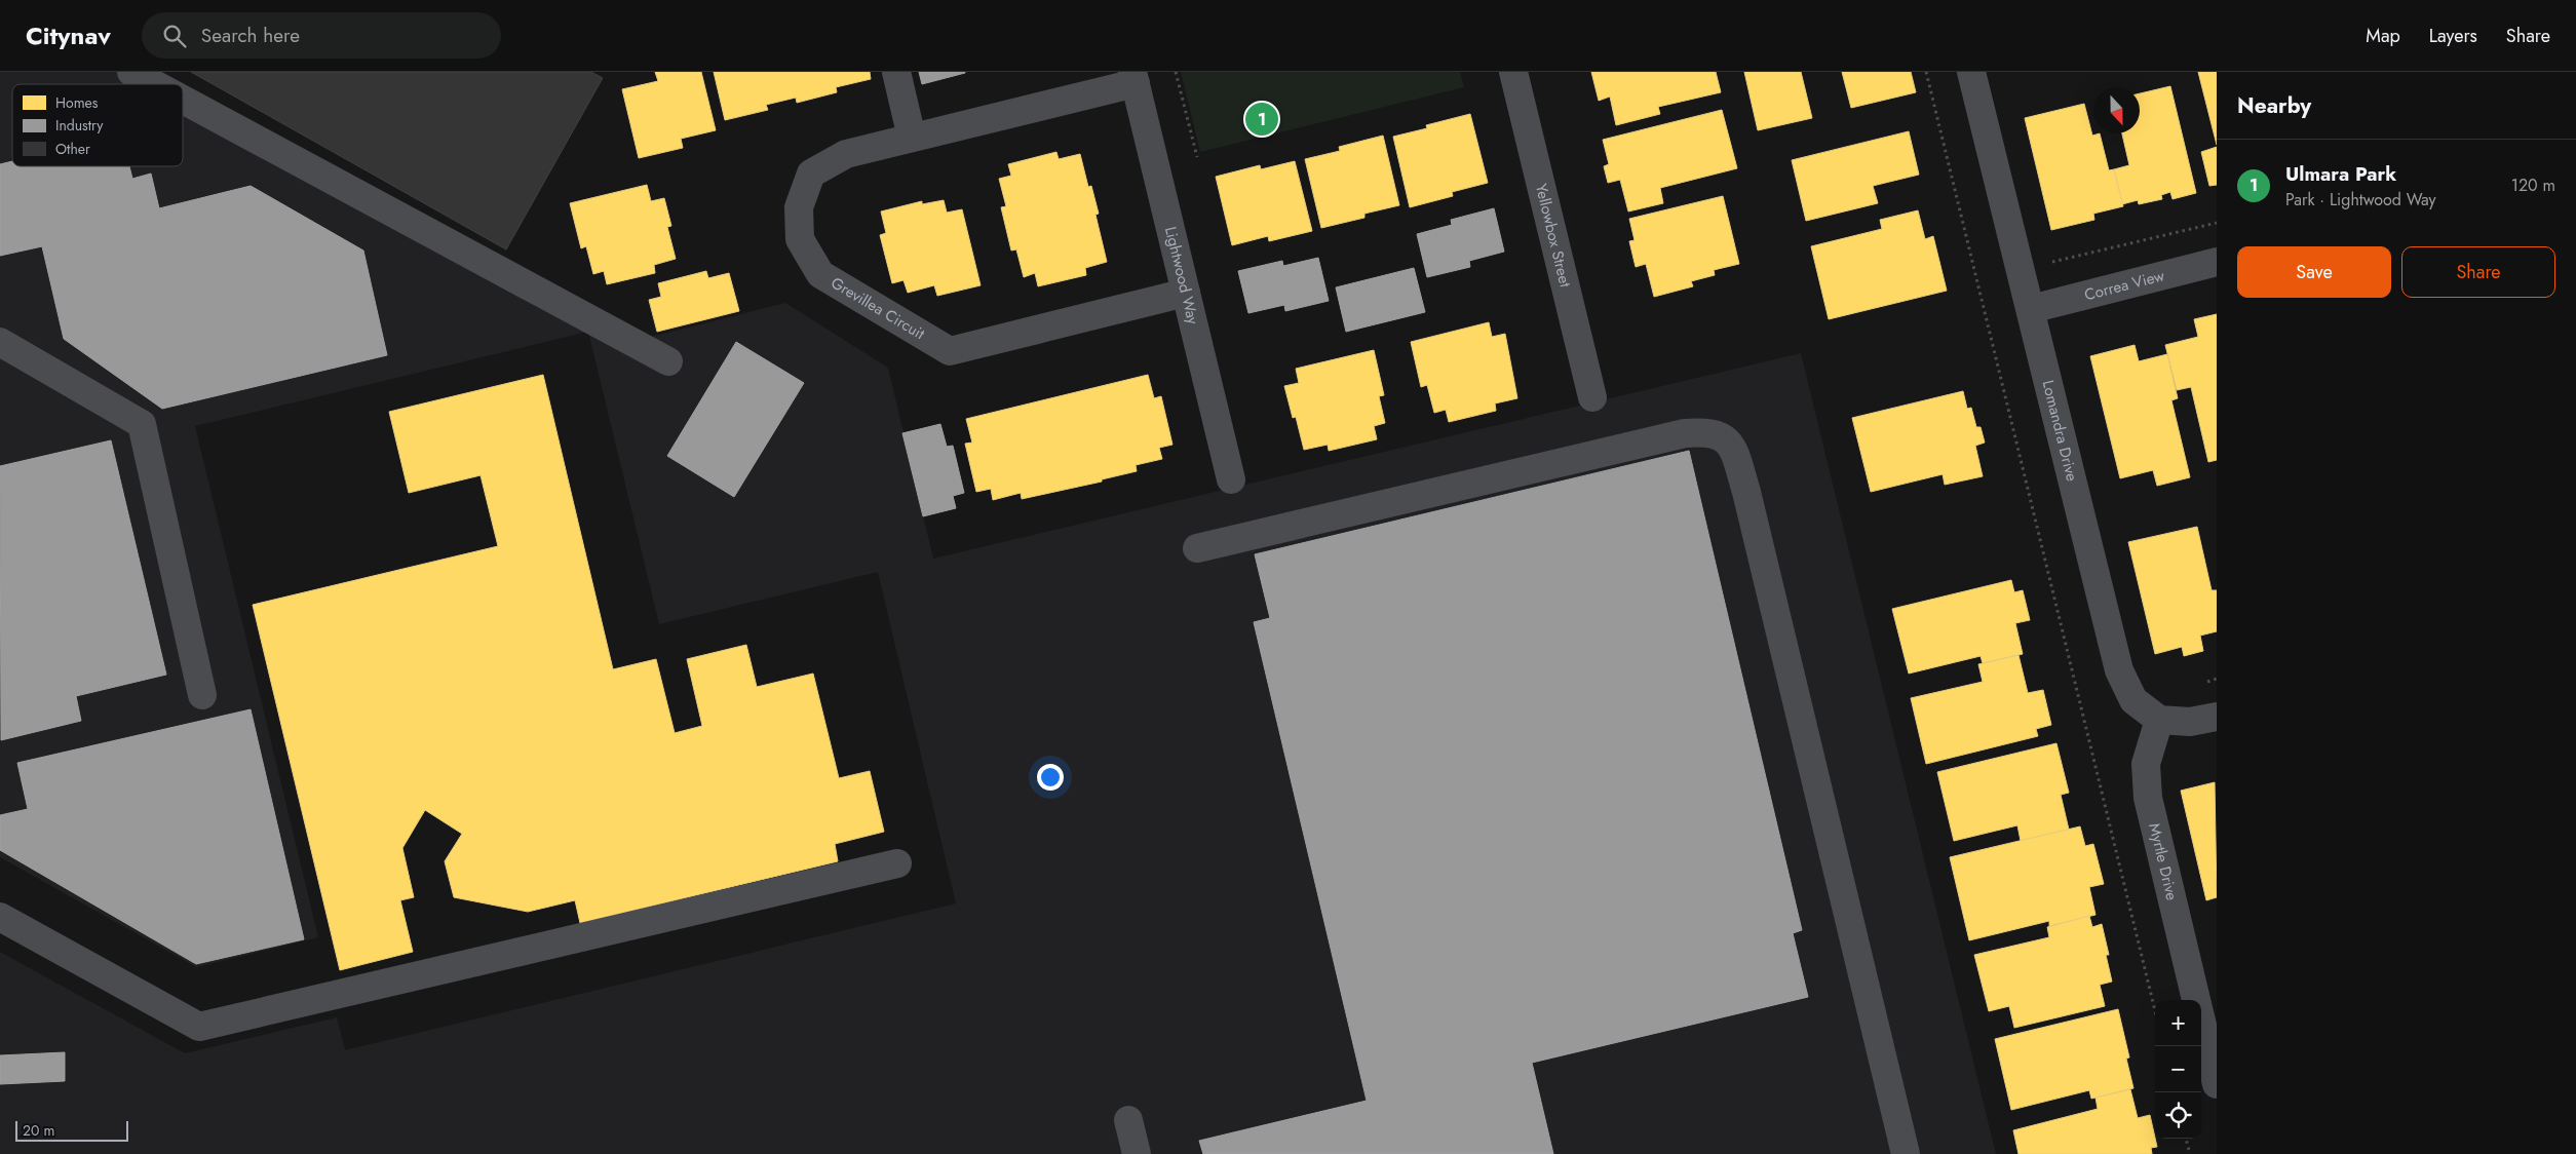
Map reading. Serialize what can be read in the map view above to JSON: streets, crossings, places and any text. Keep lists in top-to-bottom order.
{
  "streets": {
    "street": [
      "Yellowbox Street",
      "Lightwood Way",
      "Correa View",
      "Grevillea Circuit",
      "Lomandra Drive",
      "Myrtle Drive"
    ]
  },
  "crossings": [
    ["Lightwood Way", "Grevillea Circuit"],
    ["Correa View", "Lomandra Drive"],
    ["Lomandra Drive", "Myrtle Drive"]
  ],
  "legend": ["Homes", "Industry", "Other"],
  "scale_bar": "20 m",
  "north": "bottom",
  "page": {
    "header": "Citynav",
    "search": "Search here",
    "nav": ["Map", "Layers", "Share"],
    "heading": "Nearby",
    "pins": "1",
    "list": [
      {
        "mark": "1",
        "name": "Ulmara Park",
        "note": "Park · Lightwood Way",
        "value": "120 m"
      }
    ],
    "buttons": ["Save", "Share"],
    "map_buttons": ["+", "−"],
    "scale": "20 m"
  }
}
